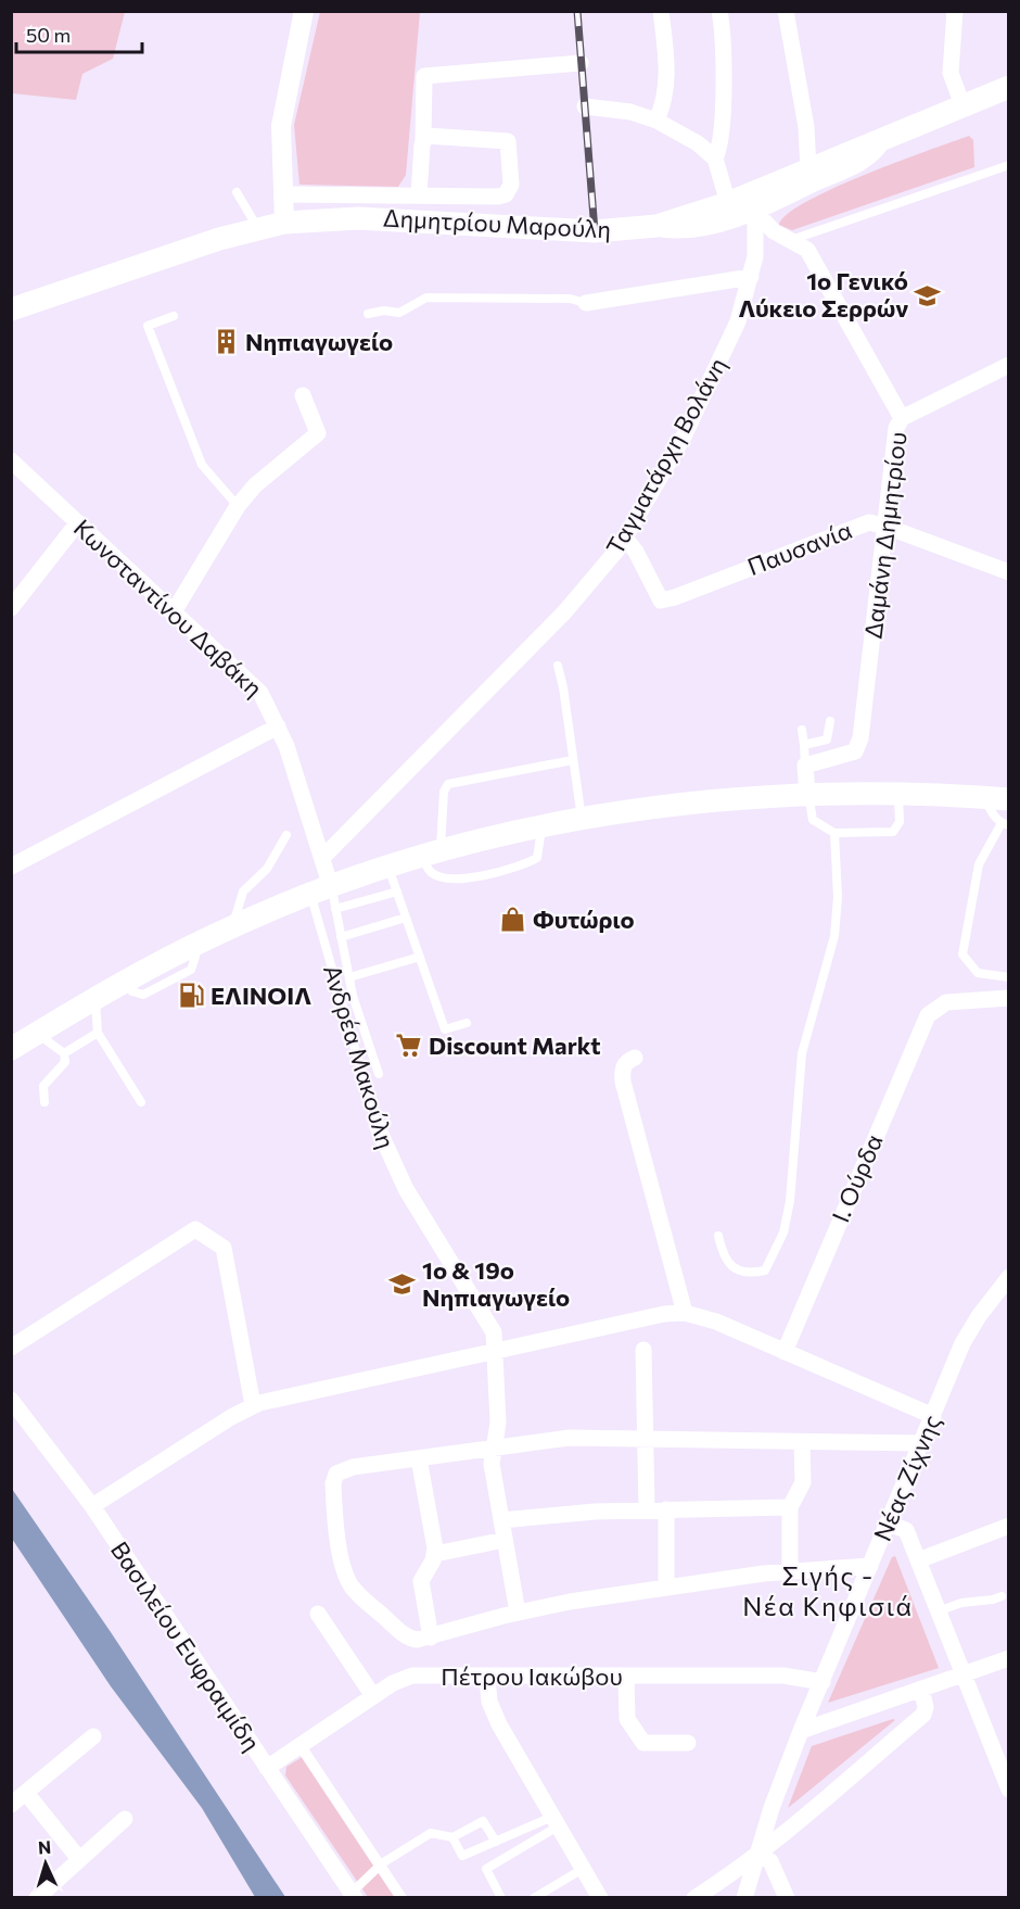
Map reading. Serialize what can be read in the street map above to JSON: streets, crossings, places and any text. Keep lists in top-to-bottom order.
{
  "streets": {
    "main road": ["Δημητρίου Μαρούλη"],
    "street": [
      "Ταγματάρχη Βολάνη",
      "Δαμάνη Δημητρίου",
      "Παυσανία",
      "Κωνσταντίνου Δαβάκη",
      "Ανδρέα Μακούλη",
      "Ι. Ούρδα",
      "Νέας Ζίχνης",
      "Βασιλείου Ευφραιμίδη",
      "Πέτρου Ιακώβου"
    ]
  },
  "crossings": [
    ["Ταγματάρχη Βολάνη", "Δαμάνη Δημητρίου"],
    ["Ταγματάρχη Βολάνη", "Παυσανία"],
    ["Ταγματάρχη Βολάνη", "Κωνσταντίνου Δαβάκη"],
    ["Δαμάνη Δημητρίου", "Παυσανία"],
    ["Κωνσταντίνου Δαβάκη", "Ανδρέα Μακούλη"],
    ["Ανδρέα Μακούλη", "Πέτρου Ιακώβου"],
    ["Νέας Ζίχνης", "Πέτρου Ιακώβου"],
    ["Βασιλείου Ευφραιμίδη", "Πέτρου Ιακώβου"]
  ],
  "districts": ["Σιγής - Νέα Κηφισιά"],
  "places": {
    "school or university": ["1ο Γενικό Λύκειο Σερρών", "1ο & 19ο Νηπιαγωγείο"],
    "building": ["Νηπιαγωγείο"],
    "shop": ["Φυτώριο"],
    "fuel station": ["ΕΛΙΝΟΙΛ"],
    "supermarket": ["Discount Markt"]
  },
  "scale_bar": "50 m",
  "north": "top"
}
